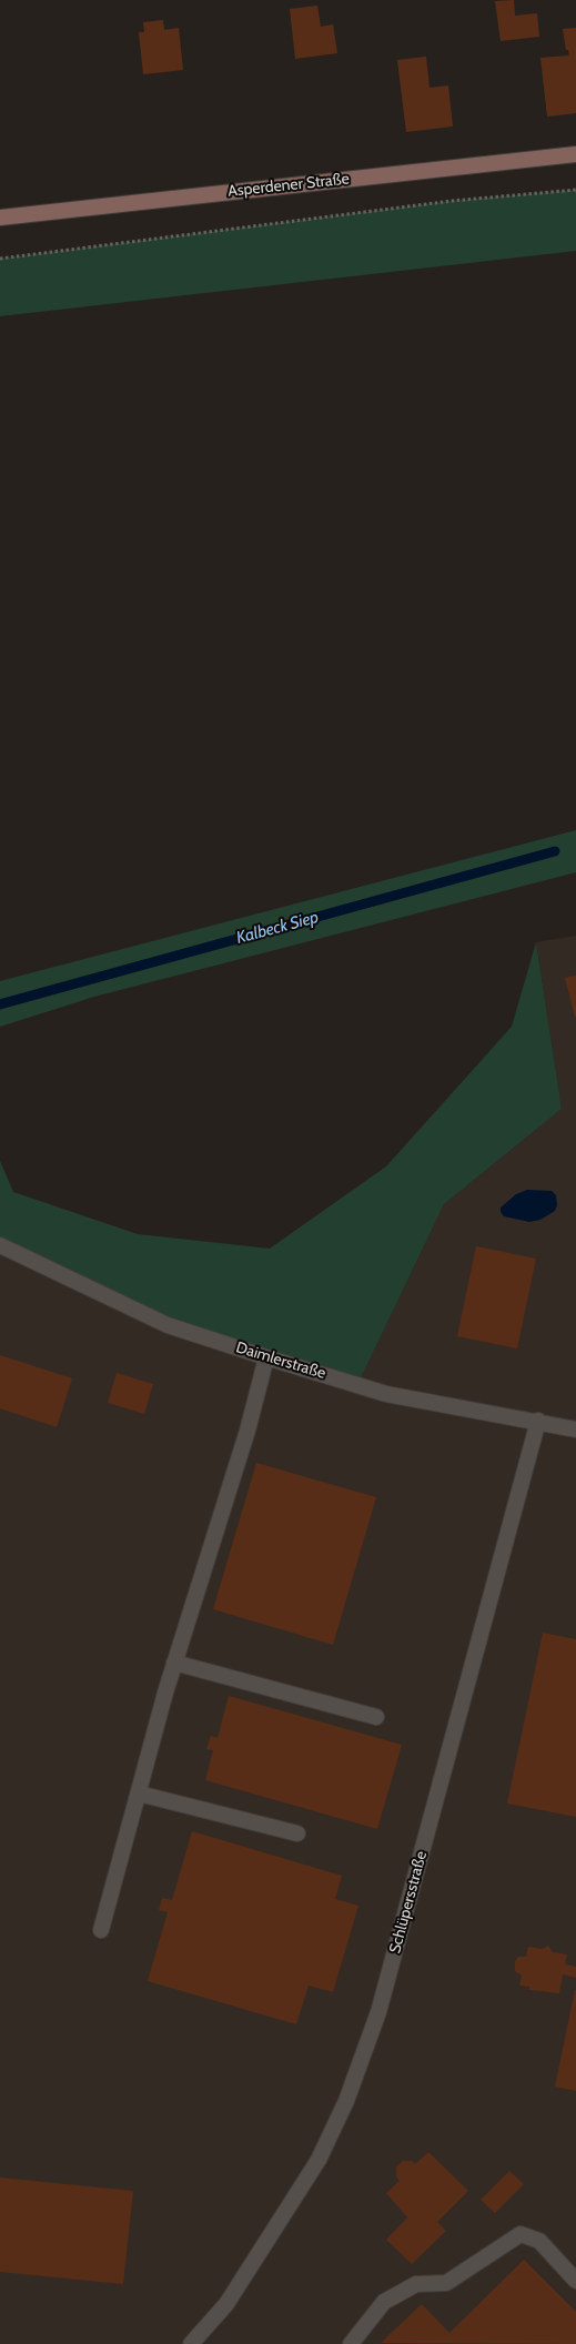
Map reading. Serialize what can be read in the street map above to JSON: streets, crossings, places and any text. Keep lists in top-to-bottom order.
{
  "streets": {
    "main road": ["Asperdener Straße"],
    "street": ["Daimlerstraße", "Schlüpersstraße"]
  },
  "crossings": [
    ["Daimlerstraße", "Schlüpersstraße"]
  ],
  "water": ["Kalbeck Siep"]
}
